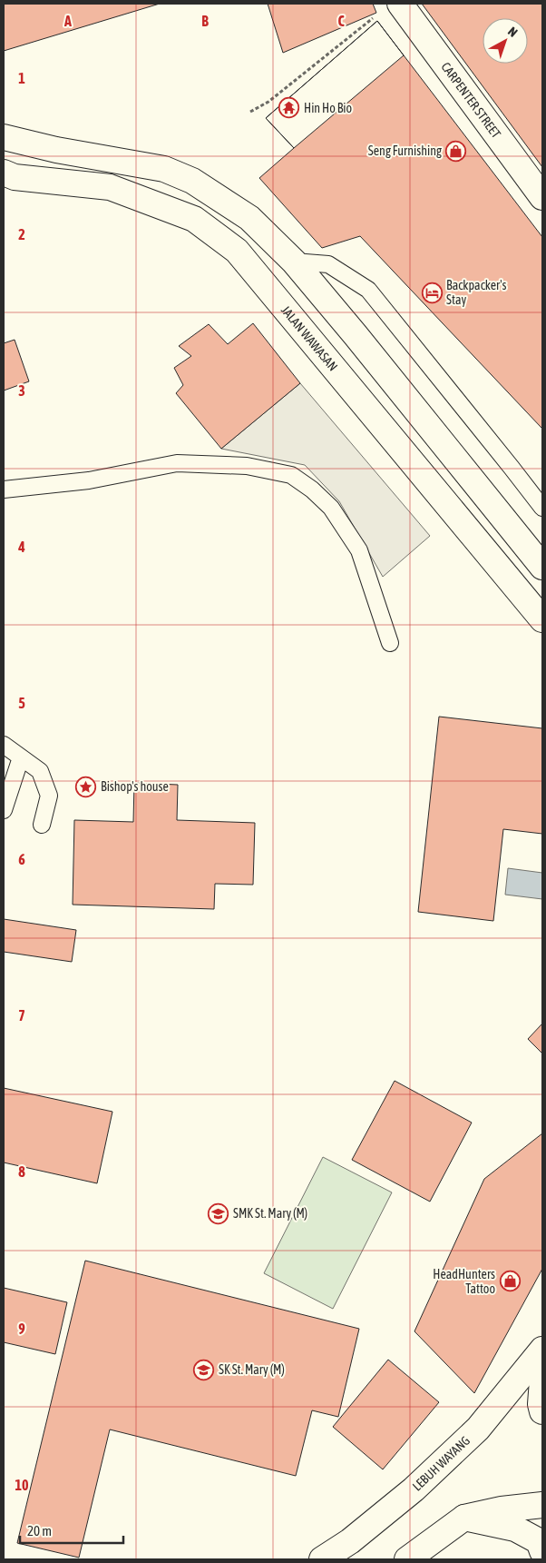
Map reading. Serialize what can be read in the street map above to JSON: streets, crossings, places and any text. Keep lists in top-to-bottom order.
{
  "streets": {
    "street": ["CARPENTER STREET", "JALAN WAWASAN", "LEBUH WAYANG"]
  },
  "places": {
    "temple": ["Hin Ho Bio"],
    "shop": ["Seng Furnishing", "HeadHunters Tattoo"],
    "hotel": ["Backpacker's Stay"],
    "place": ["Bishop's house"],
    "school or university": ["SMK St. Mary (M)", "SK St. Mary (M)"]
  },
  "scale_bar": "20 m",
  "north": "top right",
  "grid": {
    "columns": ["A", "B", "C"],
    "rows": [
      "1",
      "2",
      "3",
      "4",
      "5",
      "6",
      "7",
      "8",
      "9",
      "10"
    ]
  }
}
